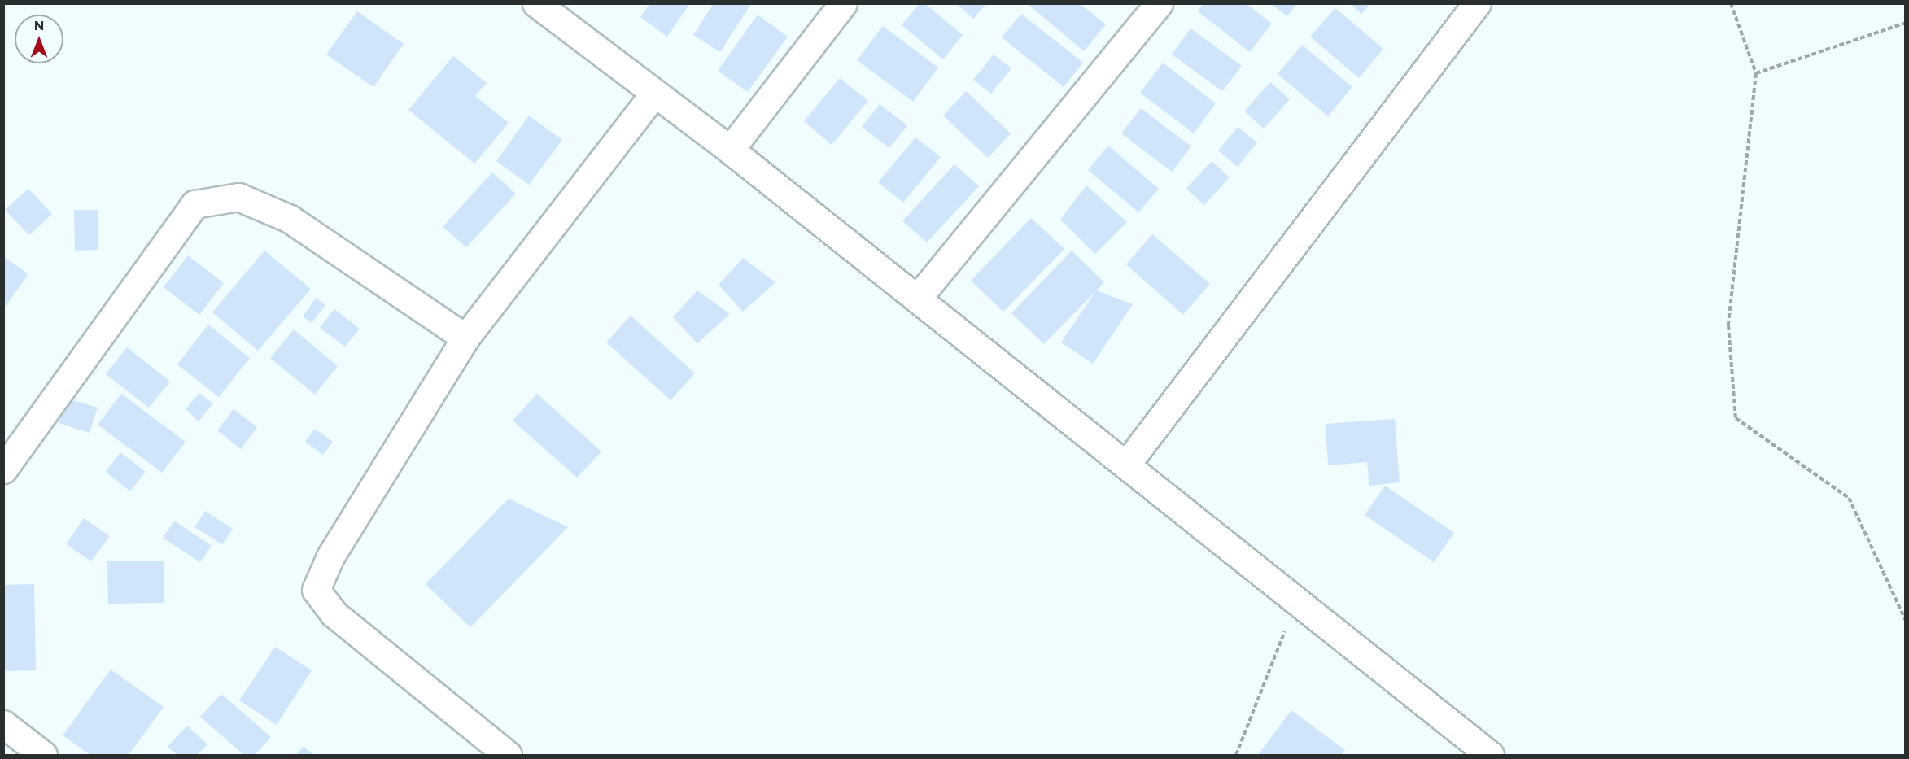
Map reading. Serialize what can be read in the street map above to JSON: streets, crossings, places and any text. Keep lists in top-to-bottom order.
{
  "north": "top"
}
